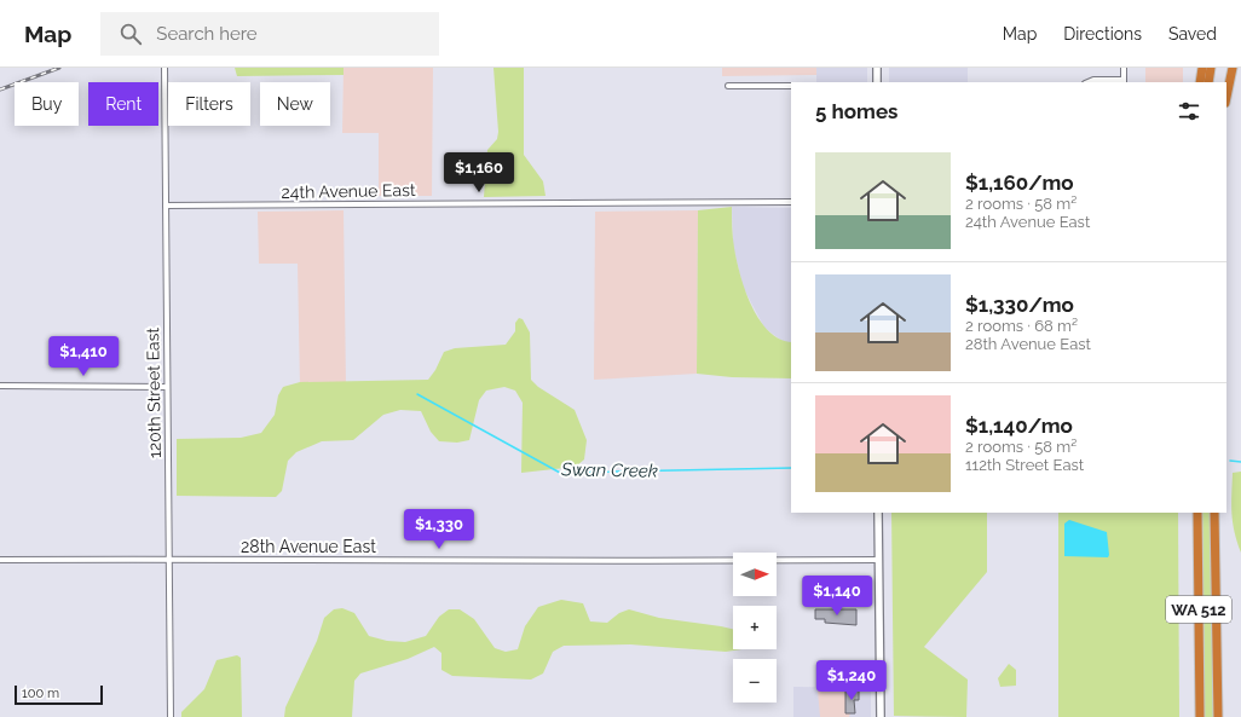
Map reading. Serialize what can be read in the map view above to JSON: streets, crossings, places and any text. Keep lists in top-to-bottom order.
{
  "streets": {
    "highway": ["WA 512"],
    "street": ["24th Avenue East", "120th Street East", "28th Avenue East"]
  },
  "crossings": [
    ["24th Avenue East", "120th Street East"],
    ["120th Street East", "28th Avenue East"]
  ],
  "water": ["Swan Creek"],
  "scale_bar": "100 m",
  "north": "right",
  "page": {
    "header": "Map",
    "search": "Search here",
    "nav": ["Map", "Directions", "Saved"],
    "chip": [
      "Buy",
      "Rent",
      "Filters",
      "New"
    ],
    "heading": "5 homes",
    "list": [
      {
        "name": "$1,160/mo",
        "note": "2 rooms · 58 m² · 24th Avenue East"
      },
      {
        "name": "$1,330/mo",
        "note": "2 rooms · 68 m² · 28th Avenue East"
      },
      {
        "name": "$1,140/mo",
        "note": "2 rooms · 58 m² · 112th Street East"
      }
    ],
    "price": [
      "$1,160",
      "$1,410",
      "$1,330",
      "$1,140",
      "$1,240"
    ],
    "map_buttons": ["+", "−"],
    "scale": "100 m"
  }
}
